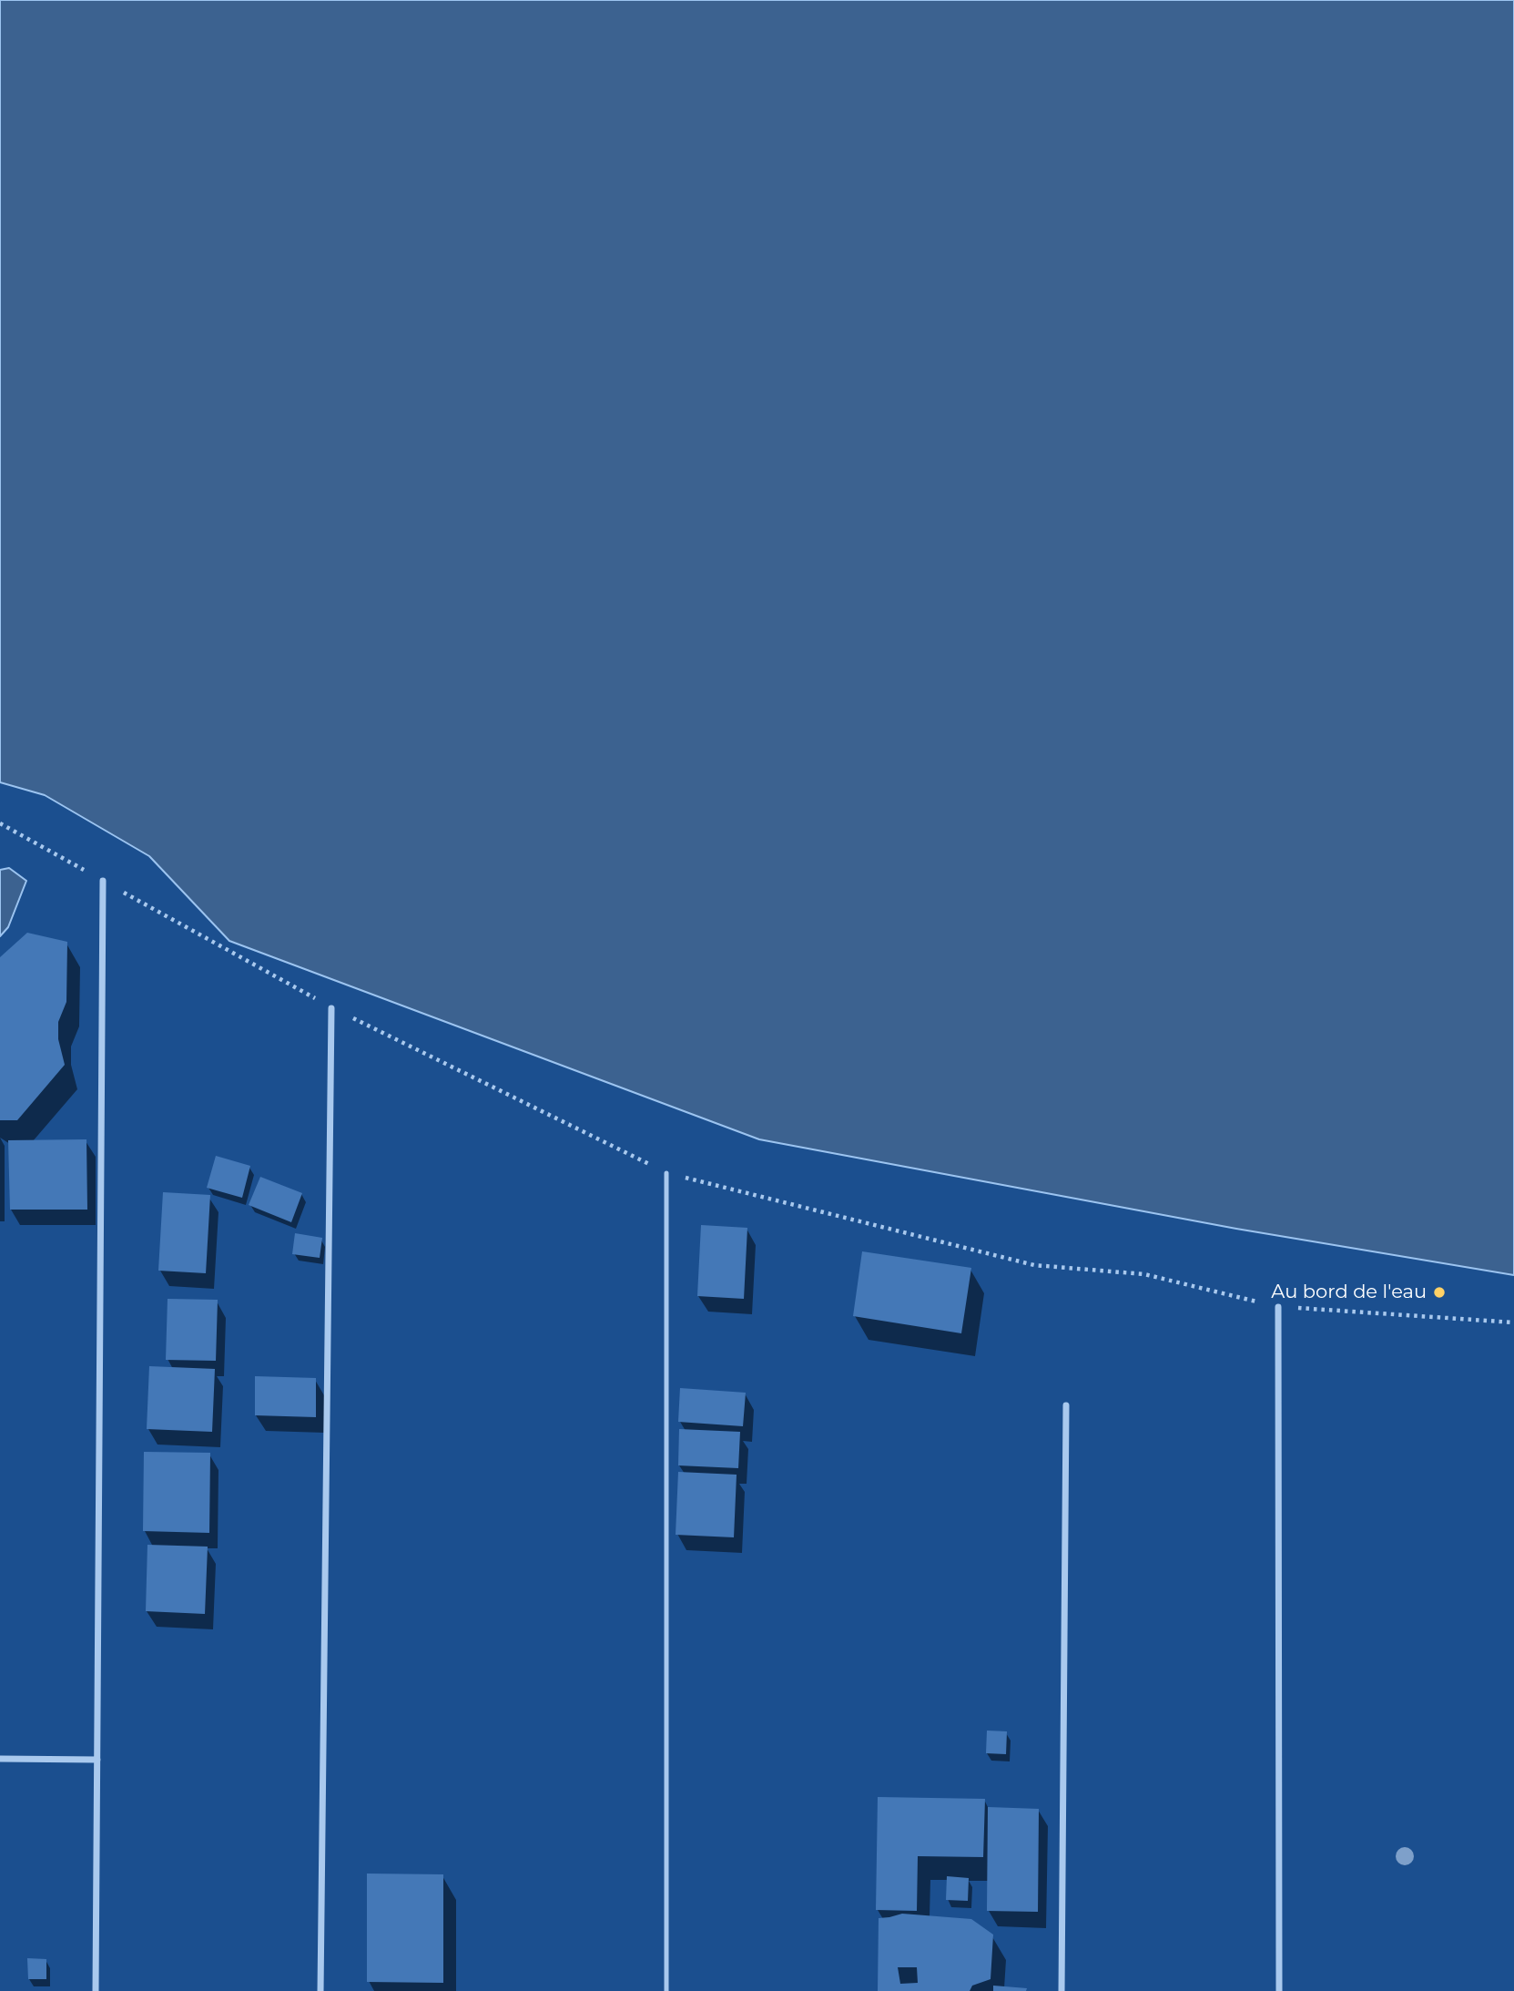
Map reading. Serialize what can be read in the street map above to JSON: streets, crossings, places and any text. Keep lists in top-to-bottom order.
{
  "places": ["Au bord de l'eau"]
}
